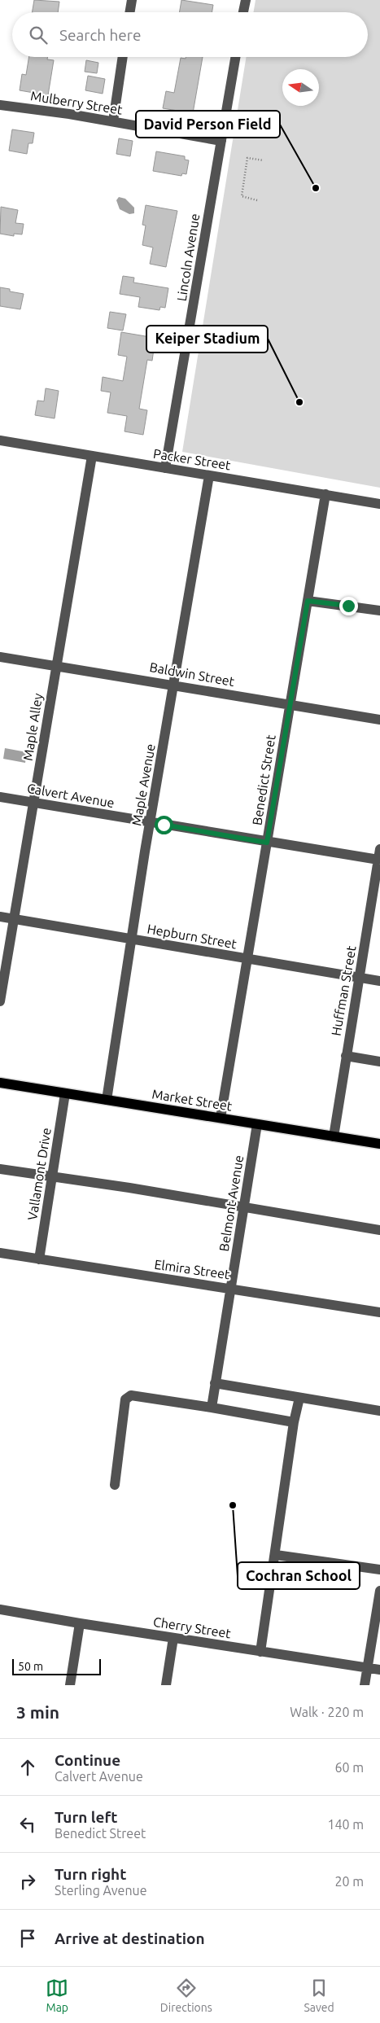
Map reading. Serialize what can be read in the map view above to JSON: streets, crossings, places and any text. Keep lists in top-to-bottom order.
{
  "streets": {
    "main road": ["Market Street"],
    "street": [
      "Mulberry Street",
      "Lincoln Avenue",
      "Packer Street",
      "Baldwin Street",
      "Maple Alley",
      "Benedict Street",
      "Maple Avenue",
      "Calvert Avenue",
      "Hepburn Street",
      "Huffman Street",
      "Vallamont Drive",
      "Belmont Avenue",
      "Elmira Street",
      "Cherry Street"
    ]
  },
  "crossings": [
    ["Mulberry Street", "Lincoln Avenue"],
    ["Lincoln Avenue", "Packer Street"],
    ["Packer Street", "Maple Alley"],
    ["Packer Street", "Benedict Street"],
    ["Packer Street", "Maple Avenue"],
    ["Baldwin Street", "Maple Alley"],
    ["Baldwin Street", "Benedict Street"],
    ["Baldwin Street", "Maple Avenue"],
    ["Maple Alley", "Calvert Avenue"],
    ["Maple Alley", "Hepburn Street"],
    ["Benedict Street", "Calvert Avenue"],
    ["Benedict Street", "Hepburn Street"],
    ["Benedict Street", "Market Street"],
    ["Maple Avenue", "Calvert Avenue"],
    ["Maple Avenue", "Hepburn Street"],
    ["Maple Avenue", "Market Street"],
    ["Calvert Avenue", "Huffman Street"],
    ["Hepburn Street", "Huffman Street"],
    ["Huffman Street", "Market Street"],
    ["Market Street", "Vallamont Drive"],
    ["Market Street", "Belmont Avenue"],
    ["Vallamont Drive", "Elmira Street"],
    ["Belmont Avenue", "Elmira Street"]
  ],
  "places": ["David Person Field", "Keiper Stadium", "Cochran School"],
  "scale_bar": "50 m",
  "north": "left",
  "page": {
    "search": "Search here",
    "scale": "50 m",
    "heading": ["3 min", "Walk · 220 m"],
    "list": [
      ["Continue", "Calvert Avenue", "60 m"],
      ["Turn left", "Benedict Street", "140 m"],
      ["Turn right", "Sterling Avenue", "20 m"],
      "Arrive at destination"
    ],
    "nav": ["Map", "Directions", "Saved"]
  }
}
